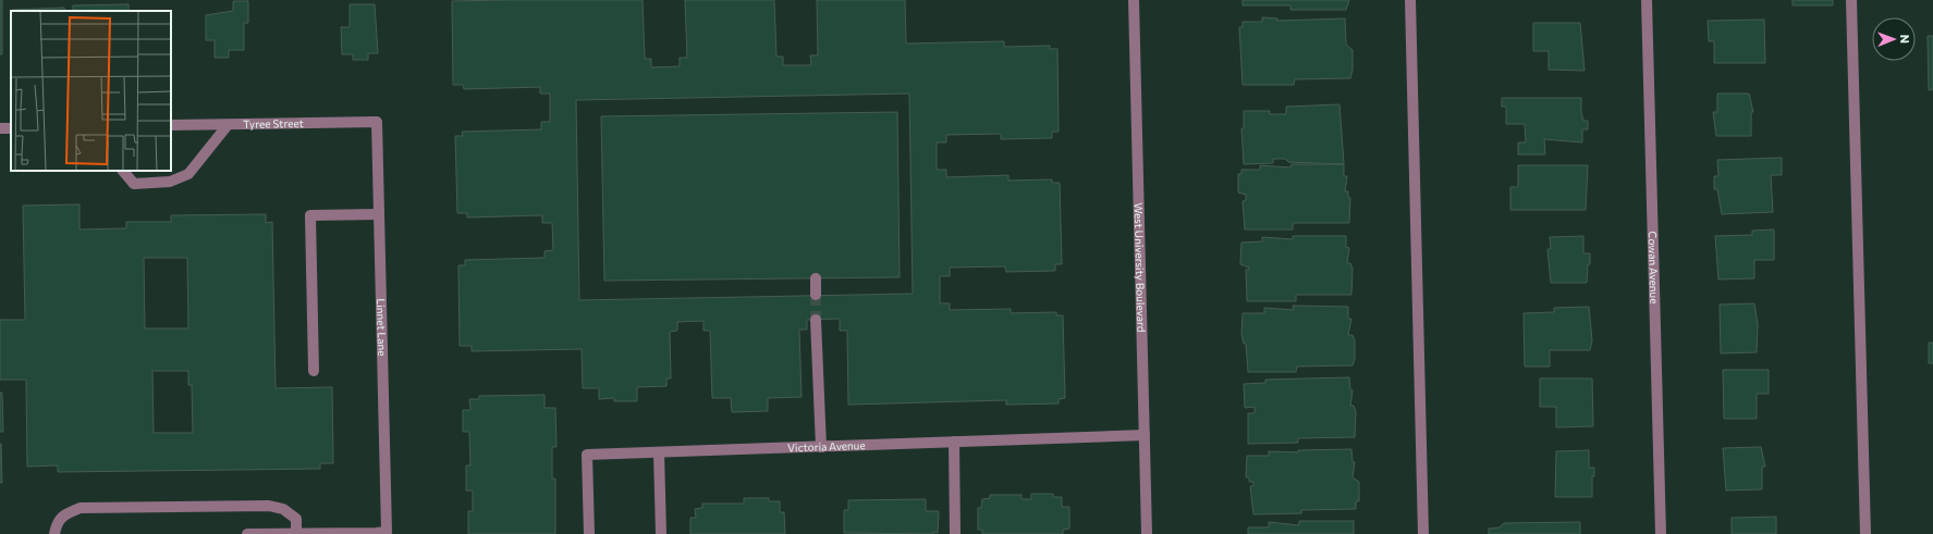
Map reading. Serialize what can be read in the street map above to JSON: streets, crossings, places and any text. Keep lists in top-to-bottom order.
{
  "streets": {
    "street": [
      "Tyree Street",
      "West University Boulevard",
      "Cowan Avenue",
      "Linnet Lane",
      "Victoria Avenue"
    ]
  },
  "crossings": [
    ["Tyree Street", "Linnet Lane"],
    ["West University Boulevard", "Victoria Avenue"]
  ],
  "north": "right"
}
